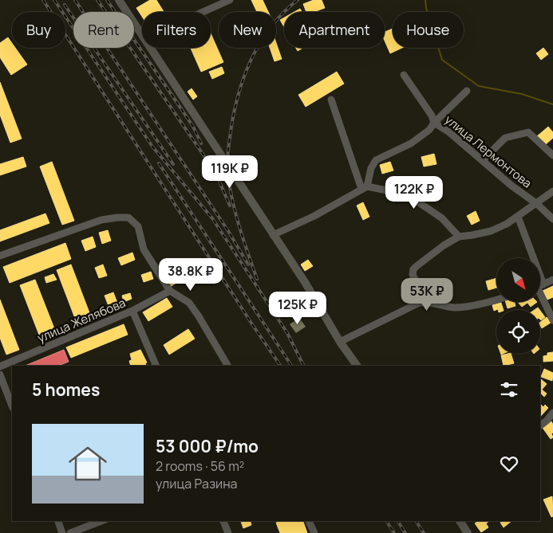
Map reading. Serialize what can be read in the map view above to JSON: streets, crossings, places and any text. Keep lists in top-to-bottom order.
{
  "streets": {
    "street": ["улица Лермонтова", "улица Желябова"]
  },
  "north": "bottom right",
  "page": {
    "chip": [
      "Buy",
      "Rent",
      "Filters",
      "New",
      "Apartment",
      "House"
    ],
    "price": [
      "119K ₽",
      "122K ₽",
      "38.8K ₽",
      "53K ₽",
      "125K ₽"
    ],
    "heading": "5 homes",
    "list": [
      {
        "name": "53 000 ₽/mo",
        "note": "2 rooms · 56 m² · улица Разина"
      }
    ]
  }
}
